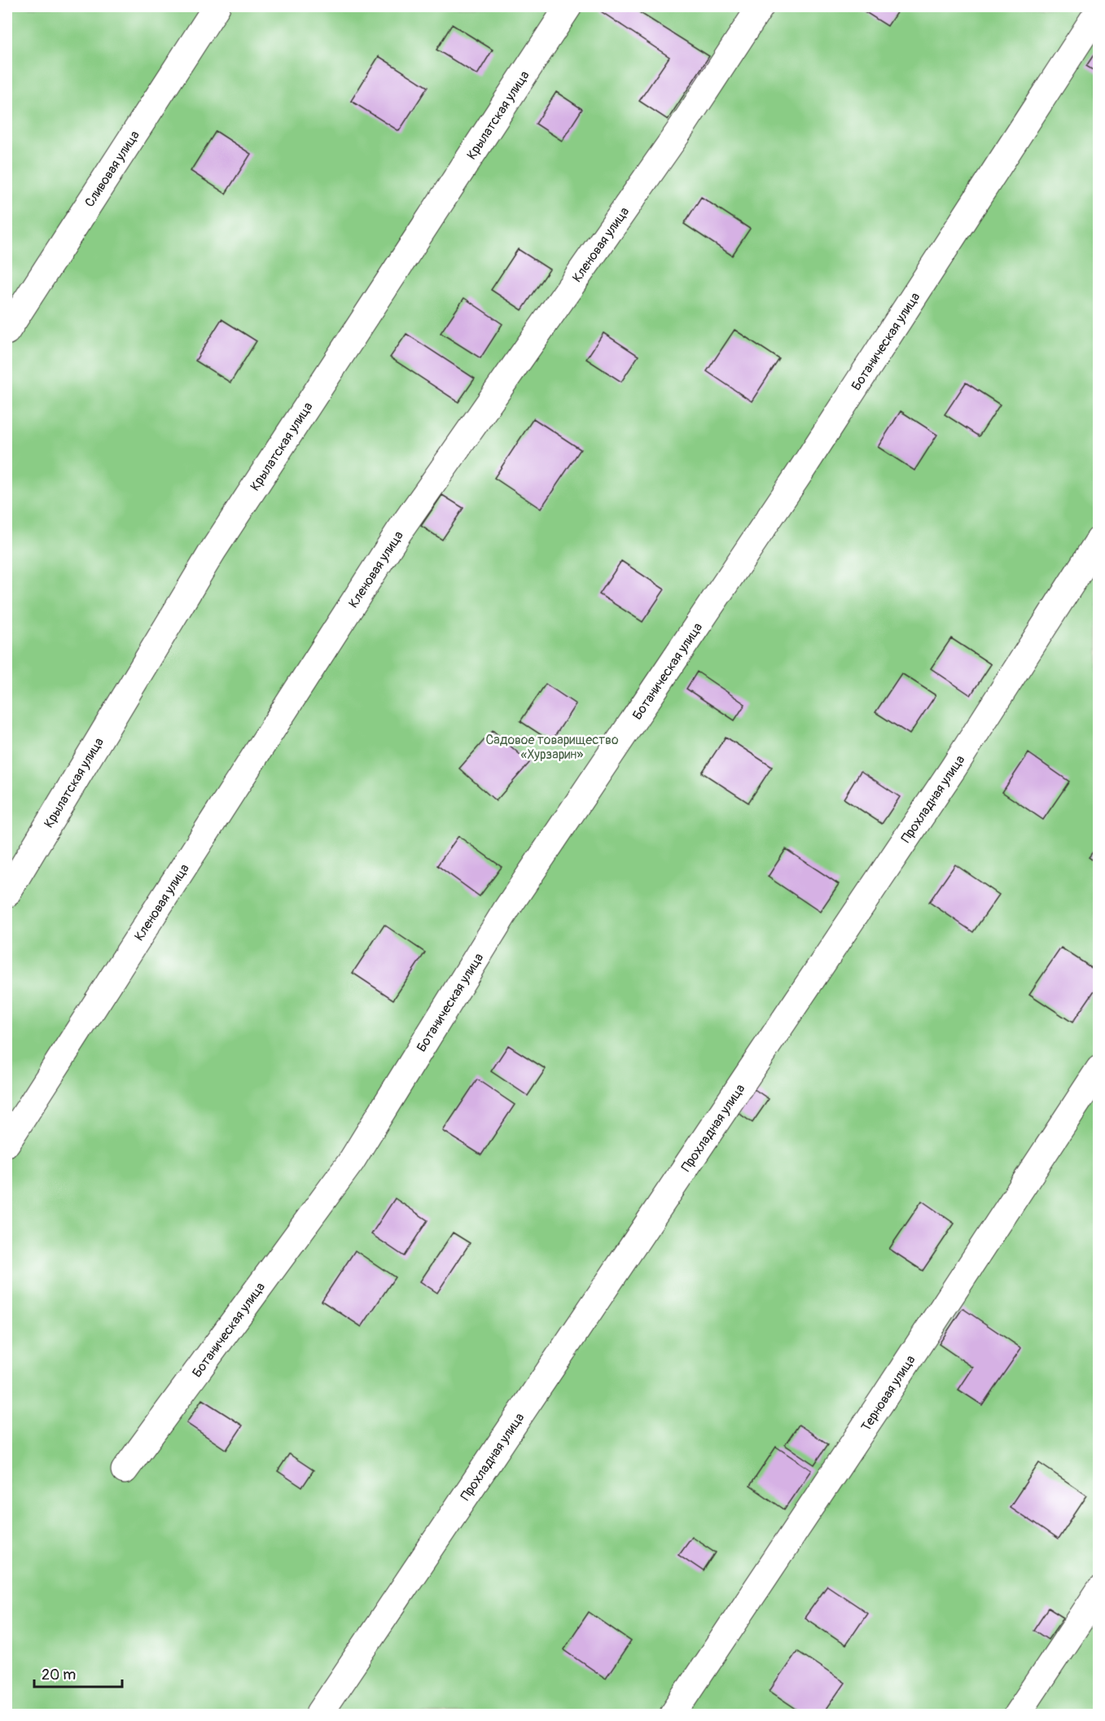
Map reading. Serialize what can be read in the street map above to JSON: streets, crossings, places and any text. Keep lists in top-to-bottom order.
{
  "streets": {
    "street": [
      "Крылатская улица",
      "Сливовая улица",
      "Кленовая улица",
      "Ботаническая улица",
      "Прохладная улица",
      "Терновая улица"
    ]
  },
  "parks": ["Садовое товарищество «Хурзарин»"],
  "scale_bar": "20 m"
}
